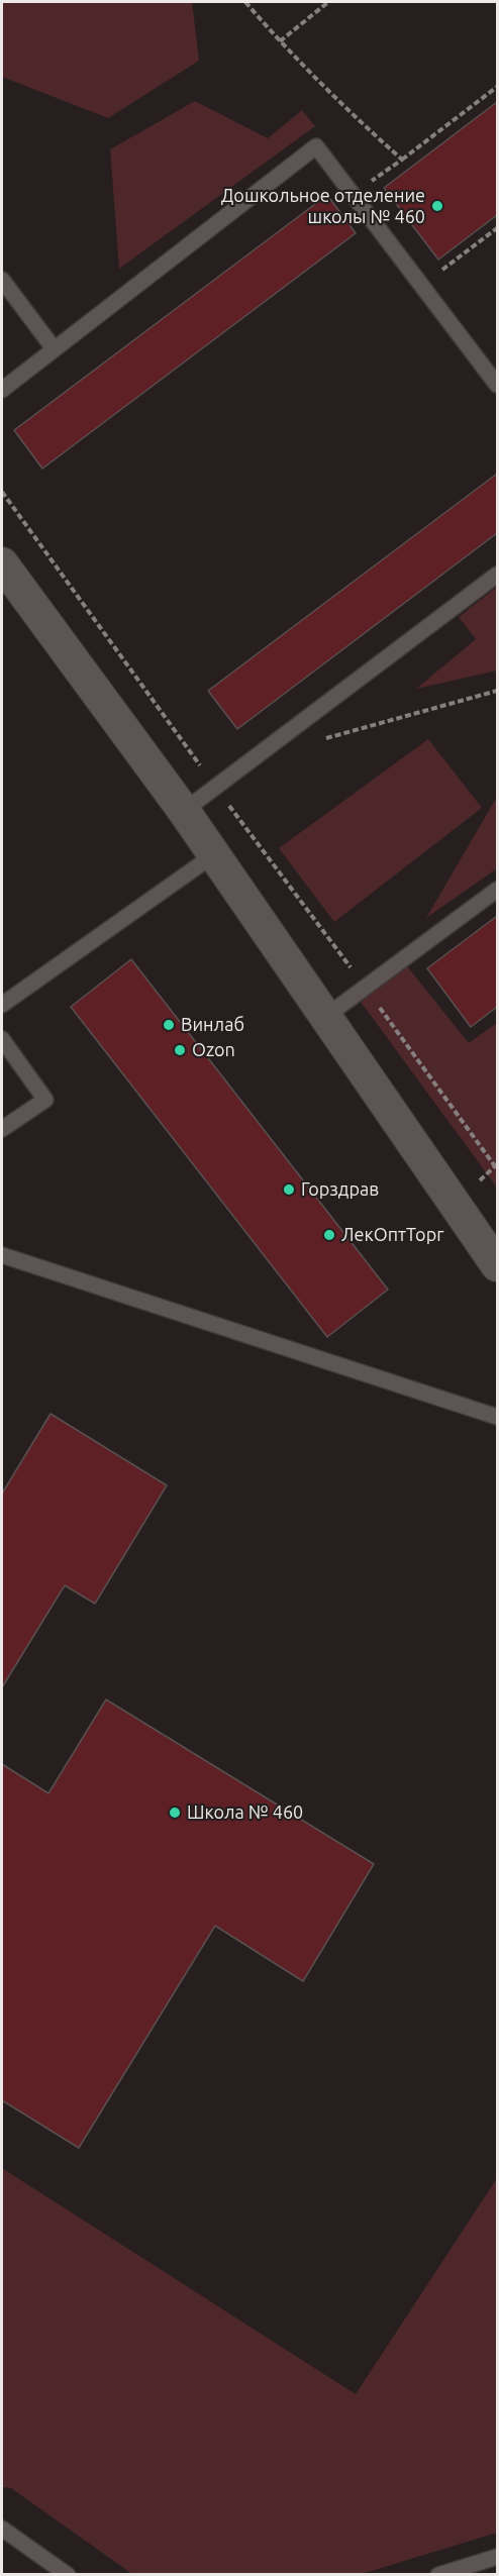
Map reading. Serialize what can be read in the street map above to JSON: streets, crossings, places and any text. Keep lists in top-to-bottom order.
{
  "places": [
    "Дошкольное отделение школы № 460",
    "Винлаб",
    "Ozon",
    "Горздрав",
    "ЛекОптТорг",
    "Школа № 460"
  ]
}
